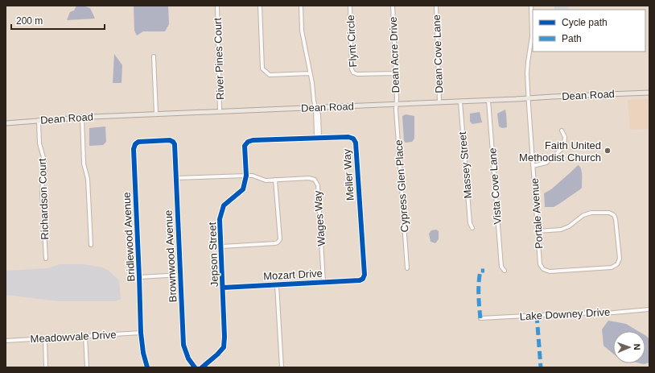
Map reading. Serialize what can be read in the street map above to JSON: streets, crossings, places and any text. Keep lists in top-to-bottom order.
{
  "streets": {
    "main road": ["Dean Road"],
    "street": [
      "Flynt Circle",
      "Dean Cove Lane",
      "Dean Acre Drive",
      "River Pines Court",
      "Massey Street",
      "Meller Way",
      "Cypress Glen Place",
      "Vista Cove Lane",
      "Richardson Court",
      "Portale Avenue",
      "Wages Way",
      "Bridlewood Avenue",
      "Jepson Street",
      "Brownwood Avenue",
      "Mozart Drive",
      "Lake Downey Drive",
      "Meadowvale Drive"
    ]
  },
  "crossings": [
    ["Flynt Circle", "Dean Acre Drive"],
    ["Dean Cove Lane", "Dean Road"],
    ["Dean Acre Drive", "Dean Road"],
    ["Dean Acre Drive", "Cypress Glen Place"],
    ["River Pines Court", "Dean Road"],
    ["Dean Road", "Massey Street"],
    ["Dean Road", "Cypress Glen Place"],
    ["Dean Road", "Vista Cove Lane"],
    ["Dean Road", "Richardson Court"],
    ["Dean Road", "Portale Avenue"],
    ["Meller Way", "Jepson Street"],
    ["Meller Way", "Mozart Drive"],
    ["Wages Way", "Jepson Street"],
    ["Wages Way", "Brownwood Avenue"],
    ["Wages Way", "Mozart Drive"],
    ["Bridlewood Avenue", "Brownwood Avenue"],
    ["Bridlewood Avenue", "Meadowvale Drive"],
    ["Jepson Street", "Mozart Drive"]
  ],
  "places": ["Faith United Methodist Church"],
  "legend": ["Cycle path", "Path"],
  "scale_bar": "200 m",
  "north": "right"
}
